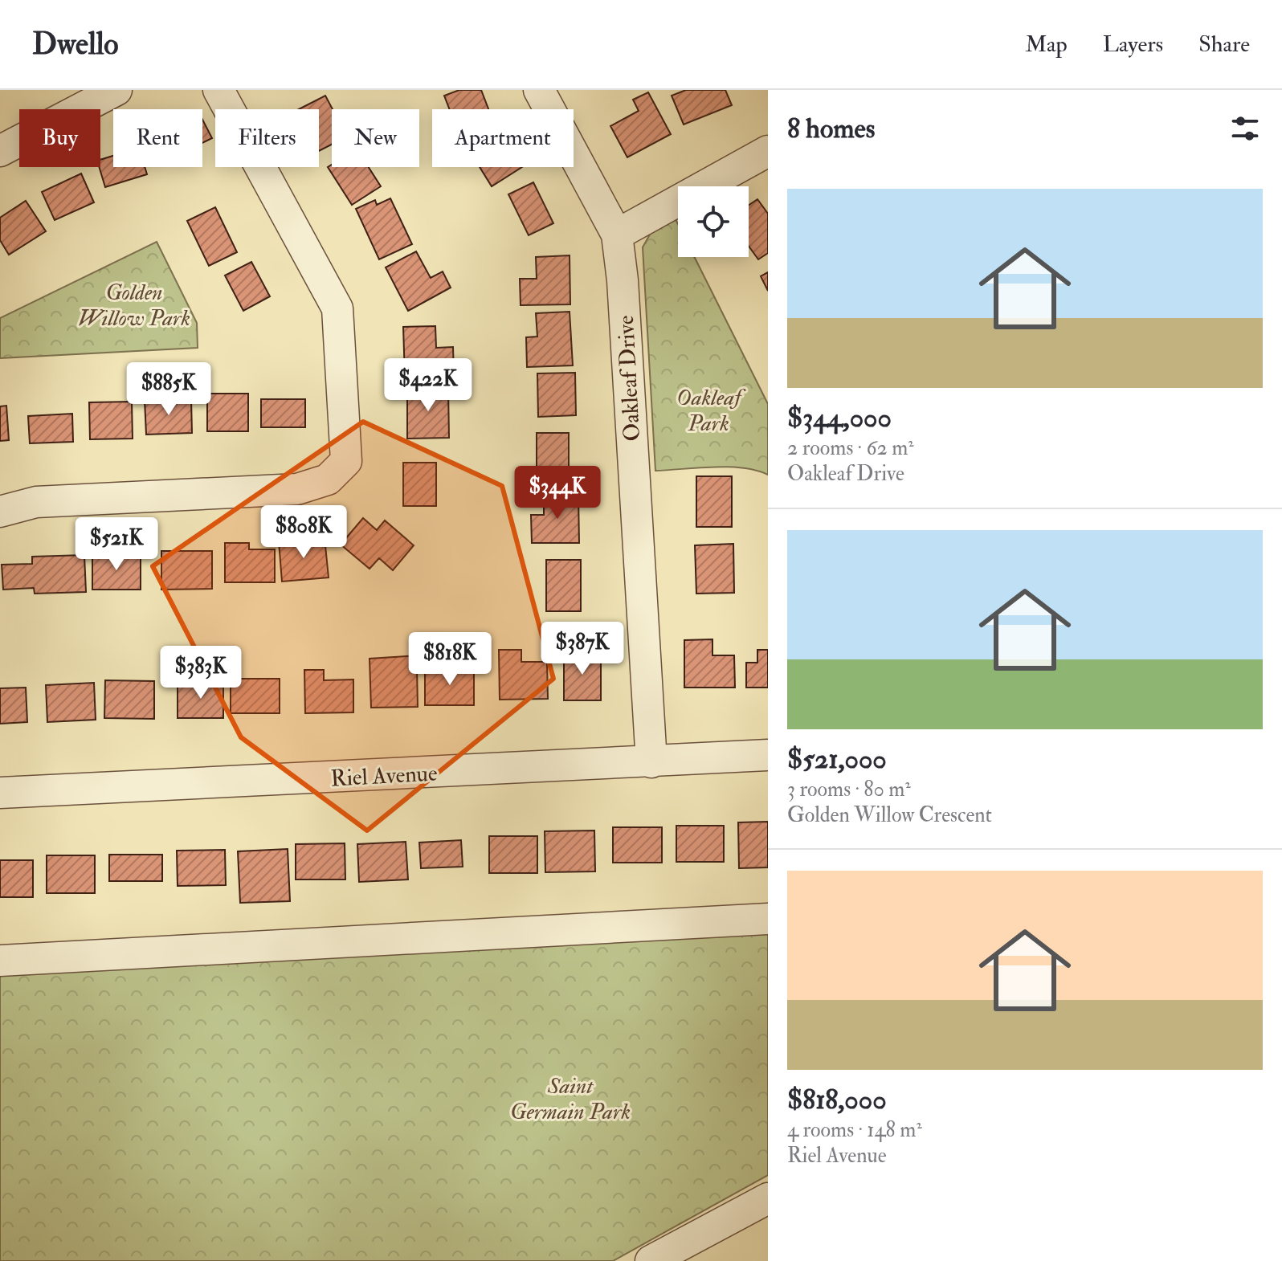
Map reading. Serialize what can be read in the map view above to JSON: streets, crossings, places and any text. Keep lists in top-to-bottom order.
{
  "streets": {
    "street": ["Oakleaf Drive", "Riel Avenue"]
  },
  "crossings": [
    ["Oakleaf Drive", "Riel Avenue"]
  ],
  "parks": ["Golden Willow Park", "Oakleaf Park", "Saint Germain Park"],
  "page": {
    "header": "Dwello",
    "nav": ["Map", "Layers", "Share"],
    "heading": "8 homes",
    "chip": [
      "Buy",
      "Rent",
      "Filters",
      "New",
      "Apartment"
    ],
    "list": [
      {
        "name": "$344,000",
        "note": "2 rooms · 62 m² · Oakleaf Drive"
      },
      {
        "name": "$521,000",
        "note": "3 rooms · 80 m² · Golden Willow Crescent"
      },
      {
        "name": "$818,000",
        "note": "4 rooms · 148 m² · Riel Avenue"
      }
    ],
    "price": [
      "$422K",
      "$885K",
      "$344K",
      "$808K",
      "$521K",
      "$387K",
      "$818K",
      "$383K"
    ]
  }
}
